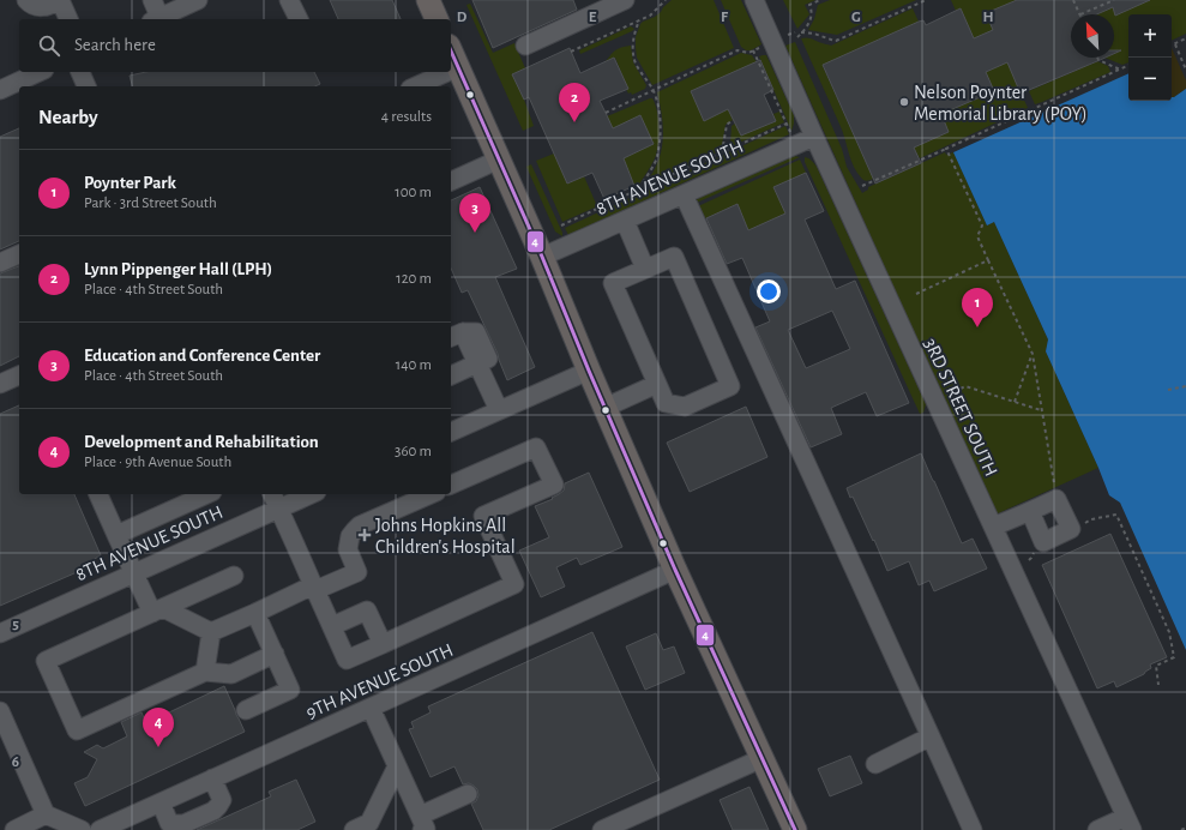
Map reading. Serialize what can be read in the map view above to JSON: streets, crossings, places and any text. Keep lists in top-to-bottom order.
{
  "streets": {
    "street": ["8TH AVENUE SOUTH", "3RD STREET SOUTH", "9TH AVENUE SOUTH"]
  },
  "crossings": [
    ["8TH AVENUE SOUTH", "3RD STREET SOUTH"]
  ],
  "places": {
    "other": ["Nelson Poynter Memorial Library (POY)"],
    "health": ["Johns Hopkins All Children's Hospital"]
  },
  "lines": ["transit line 4"],
  "north": "top left",
  "page": {
    "map_buttons": ["+", "−"],
    "search": "Search here",
    "pins": [
      "2",
      "3",
      "1",
      "4"
    ],
    "heading": ["Nearby", "4 results"],
    "list": [
      {
        "mark": "1",
        "name": "Poynter Park",
        "note": "Park · 3rd Street South",
        "value": "100 m"
      },
      {
        "mark": "2",
        "name": "Lynn Pippenger Hall (LPH)",
        "note": "Place · 4th Street South",
        "value": "120 m"
      },
      {
        "mark": "3",
        "name": "Education and Conference Center",
        "note": "Place · 4th Street South",
        "value": "140 m"
      },
      {
        "mark": "4",
        "name": "Development and Rehabilitation",
        "note": "Place · 9th Avenue South",
        "value": "360 m"
      }
    ]
  },
  "grid": {
    "columns": [
      "D",
      "E",
      "F",
      "G",
      "H"
    ],
    "rows": ["5", "6"]
  }
}
